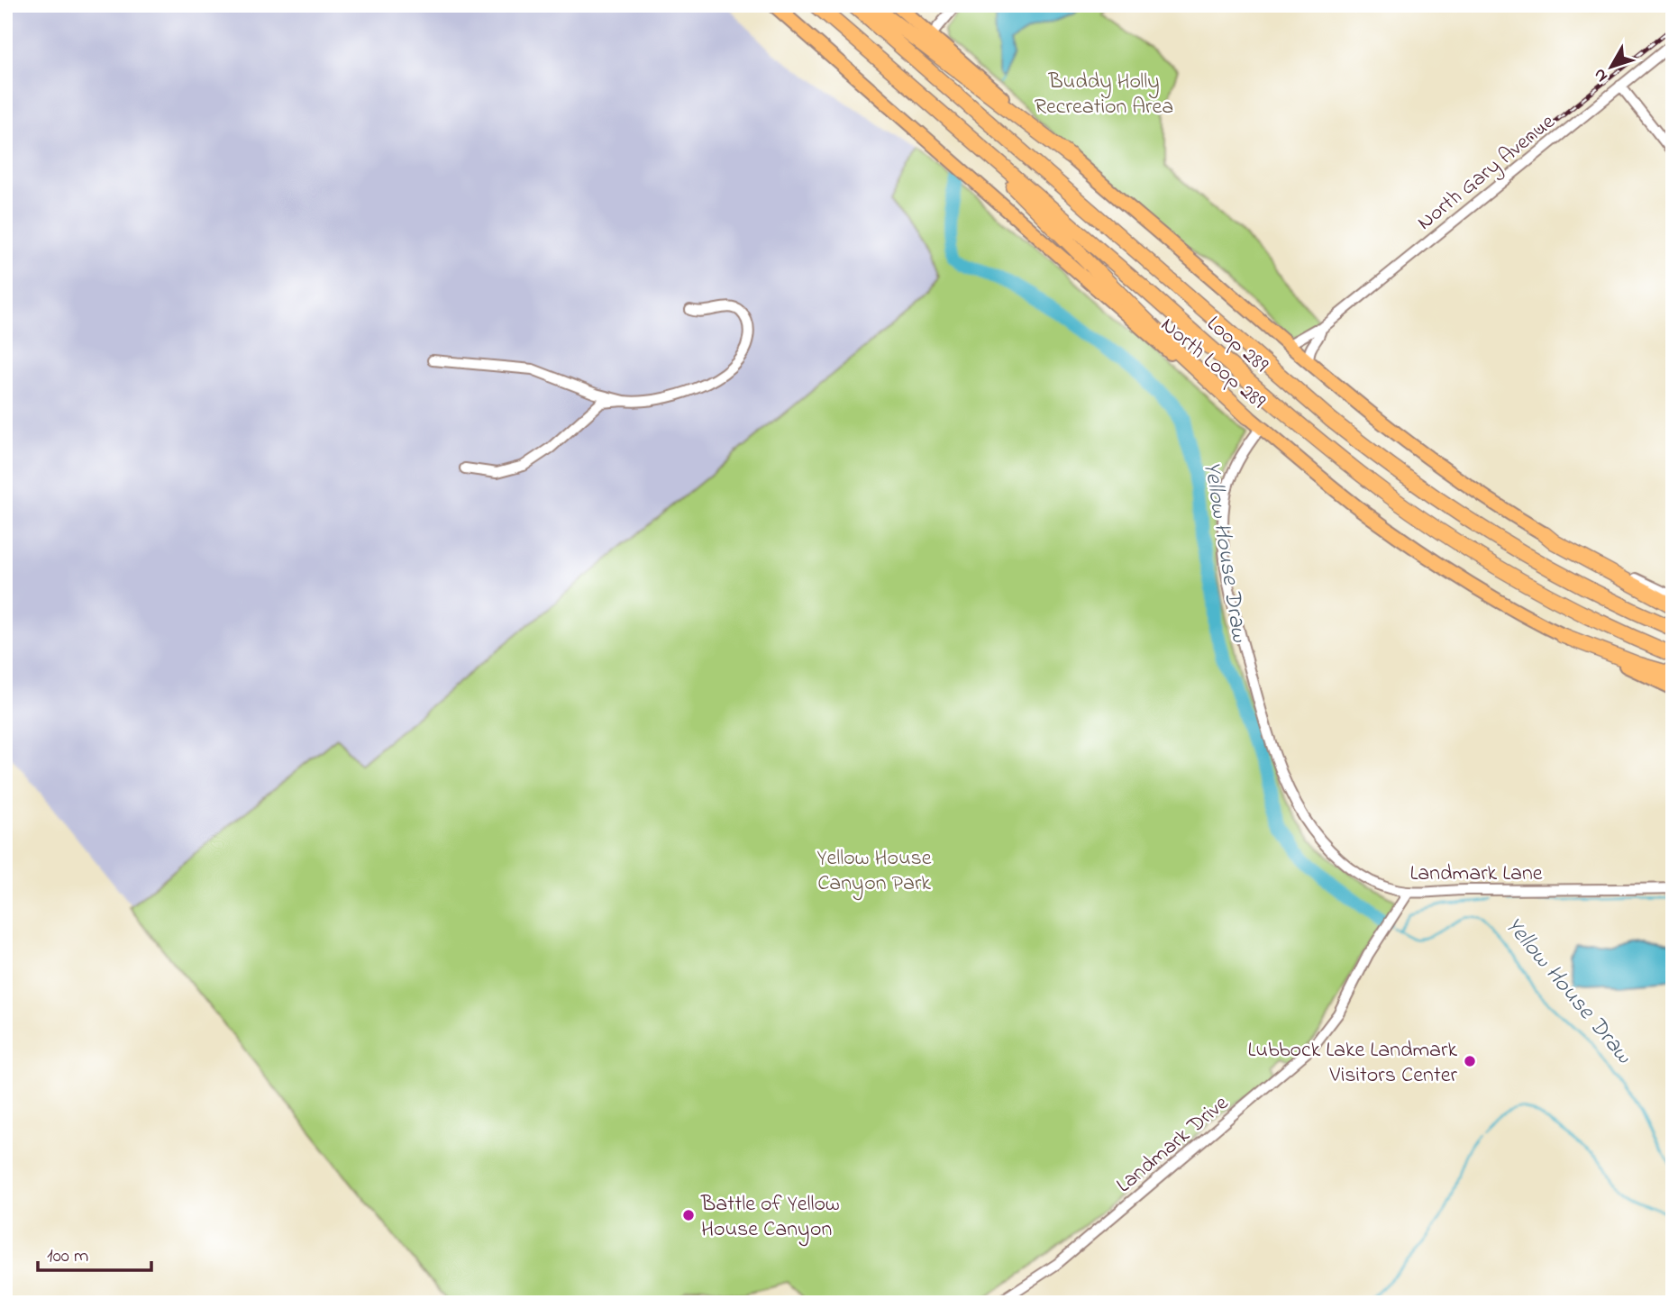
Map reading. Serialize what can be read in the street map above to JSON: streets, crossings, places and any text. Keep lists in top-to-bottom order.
{
  "streets": {
    "highway": ["Loop 289"],
    "main road": ["North Loop 289"],
    "street": ["North Gary Avenue", "Landmark Lane", "Landmark Drive"]
  },
  "crossings": [
    ["North Loop 289", "Landmark Lane"],
    ["Landmark Lane", "Landmark Drive"]
  ],
  "water": ["Yellow House Draw"],
  "parks": ["Buddy Holly Recreation Area", "Yellow House Canyon Park"],
  "places": ["Lubbock Lake Landmark Visitors Center", "Battle of Yellow House Canyon"],
  "scale_bar": "100 m",
  "north": "bottom left"
}
